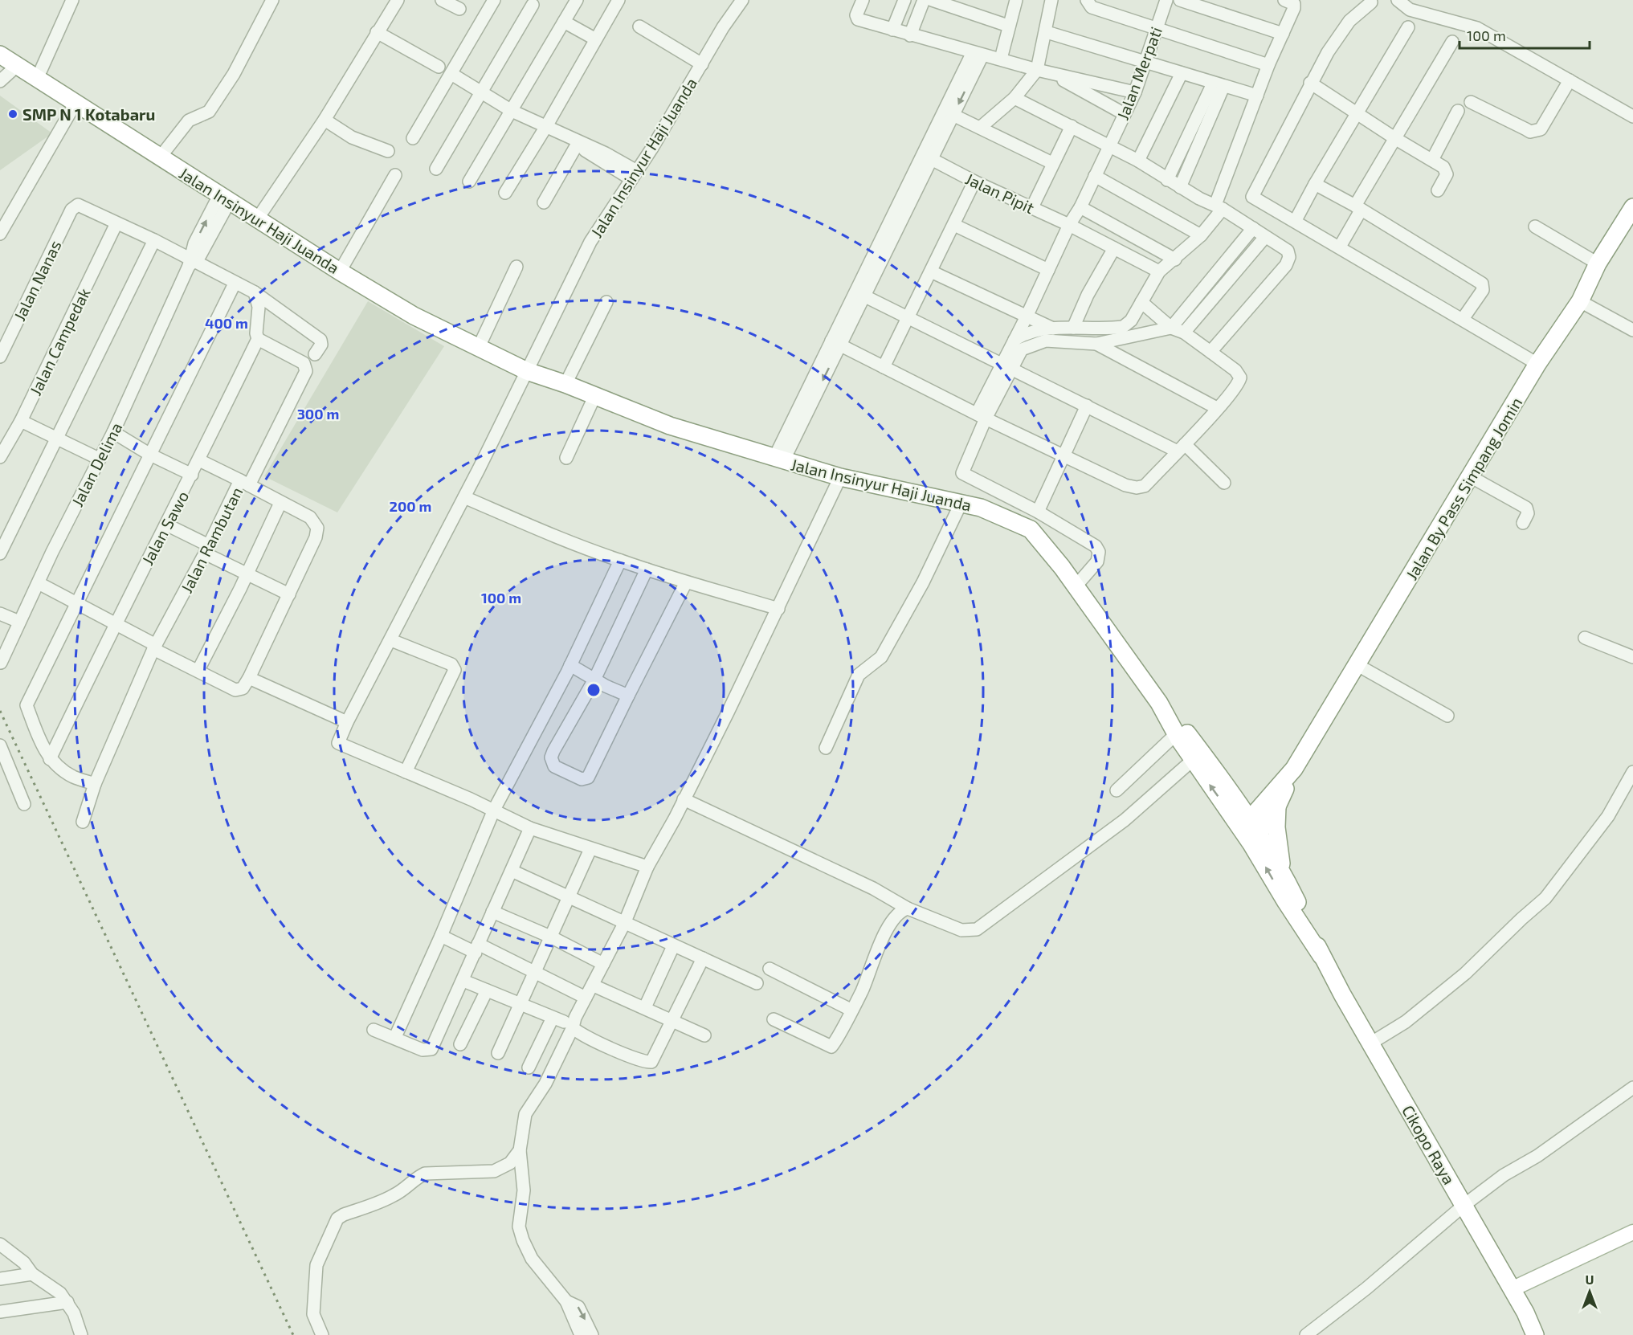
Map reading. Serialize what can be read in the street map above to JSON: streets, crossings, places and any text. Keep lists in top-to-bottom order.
{
  "streets": {
    "highway": ["Jalan Insinyur Haji Juanda", "Jalan By Pass Simpang Jomin", "Cikopo Raya"],
    "street": [
      "Jalan Merpati",
      "Jalan Pipit",
      "Jalan Nanas",
      "Jalan Campedak",
      "Jalan Delima",
      "Jalan Sawo",
      "Jalan Rambutan"
    ]
  },
  "crossings": [
    ["Jalan Merpati", "Jalan Pipit"],
    ["Jalan Insinyur Haji Juanda", "Jalan Delima"],
    ["Jalan Insinyur Haji Juanda", "Jalan By Pass Simpang Jomin"],
    ["Jalan Insinyur Haji Juanda", "Cikopo Raya"],
    ["Jalan Nanas", "Jalan Campedak"],
    ["Jalan By Pass Simpang Jomin", "Cikopo Raya"],
    ["Jalan Sawo", "Jalan Rambutan"]
  ],
  "places": ["SMP N 1 Kotabaru"],
  "scale_bar": "100 m",
  "north": "top",
  "rings": [
    "400 m",
    "300 m",
    "200 m",
    "100 m"
  ]
}
